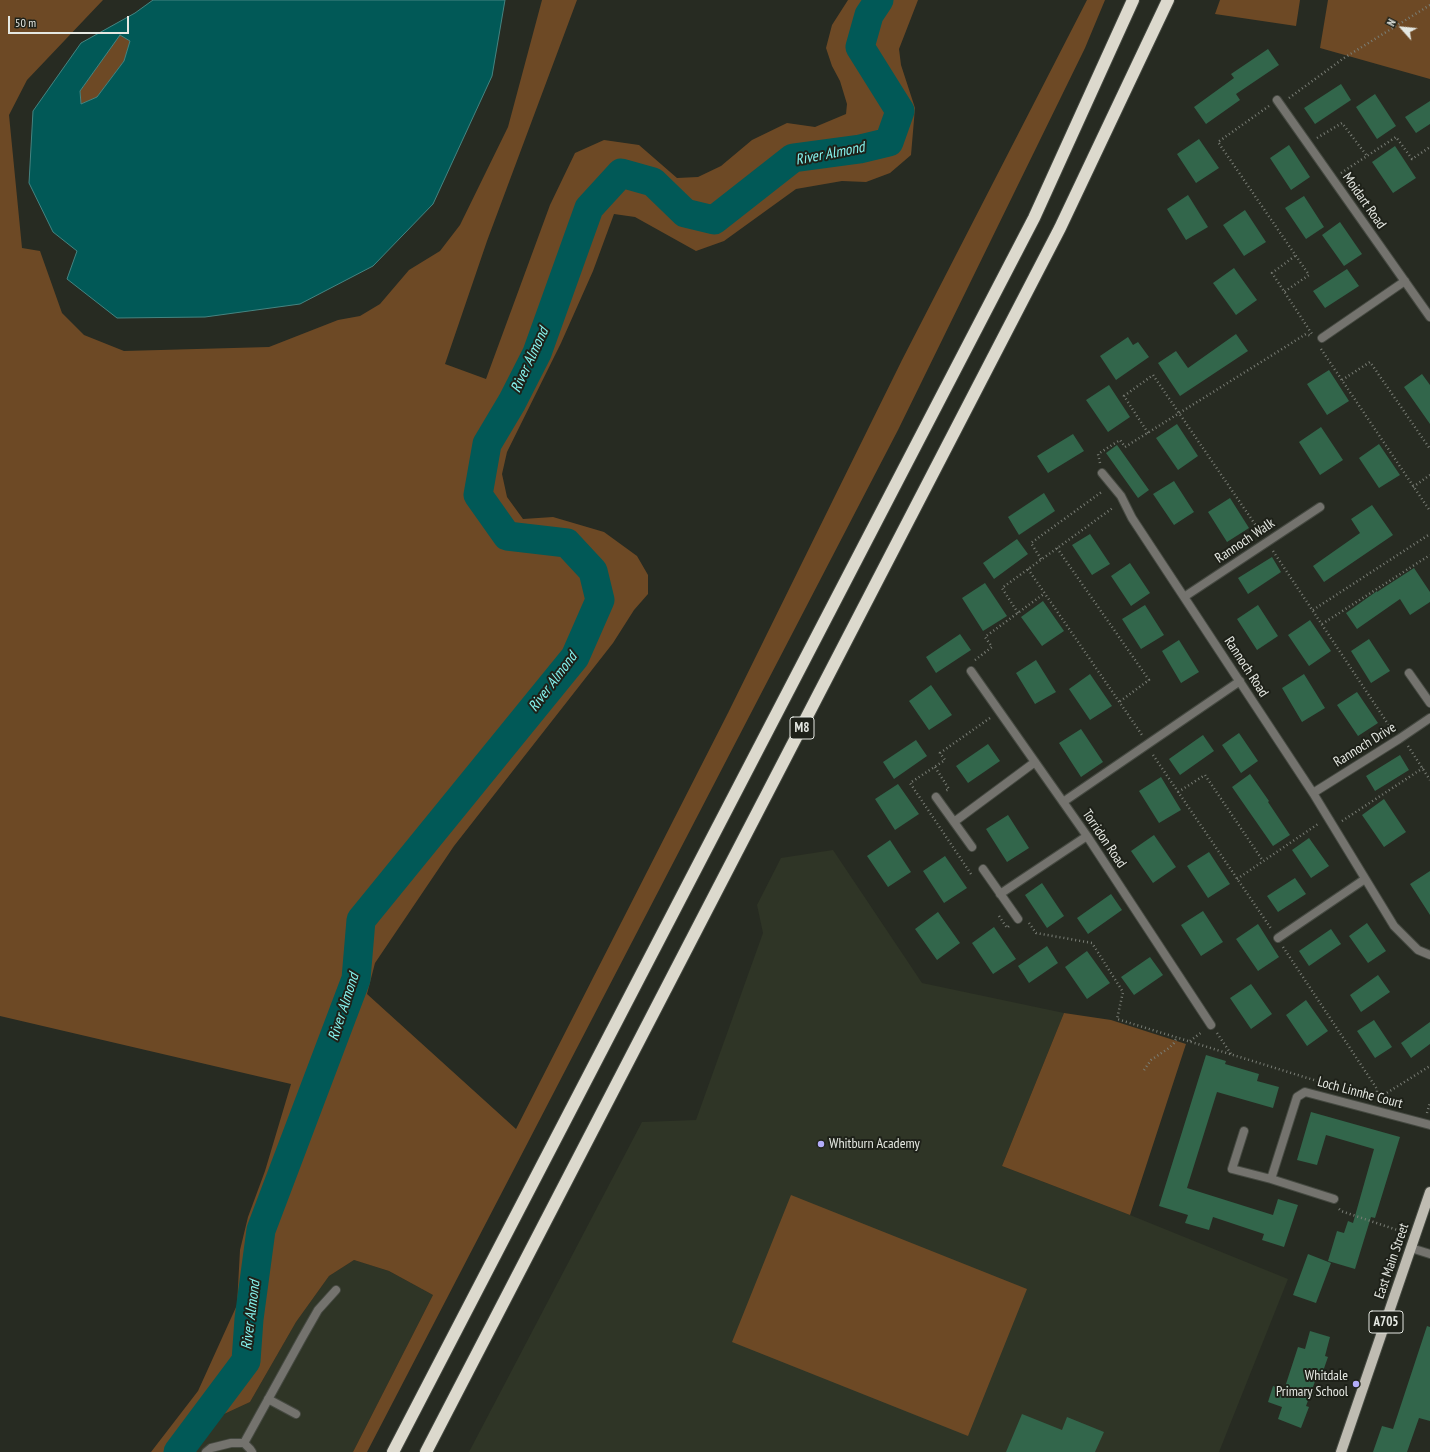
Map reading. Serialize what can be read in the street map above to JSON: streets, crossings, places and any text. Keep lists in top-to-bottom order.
{
  "streets": {
    "highway": ["M8"],
    "main road": ["East Main Street", "A705"],
    "street": [
      "Moidart Road",
      "Rannoch Walk",
      "Rannoch Road",
      "Rannoch Drive",
      "Torridon Road",
      "Loch Linnhe Court"
    ]
  },
  "crossings": [
    ["Rannoch Walk", "Rannoch Road"],
    ["Rannoch Road", "Rannoch Drive"]
  ],
  "water": ["River Almond"],
  "places": ["Whitburn Academy", "Whitdale Primary School"],
  "scale_bar": "50 m",
  "north": "top left"
}
